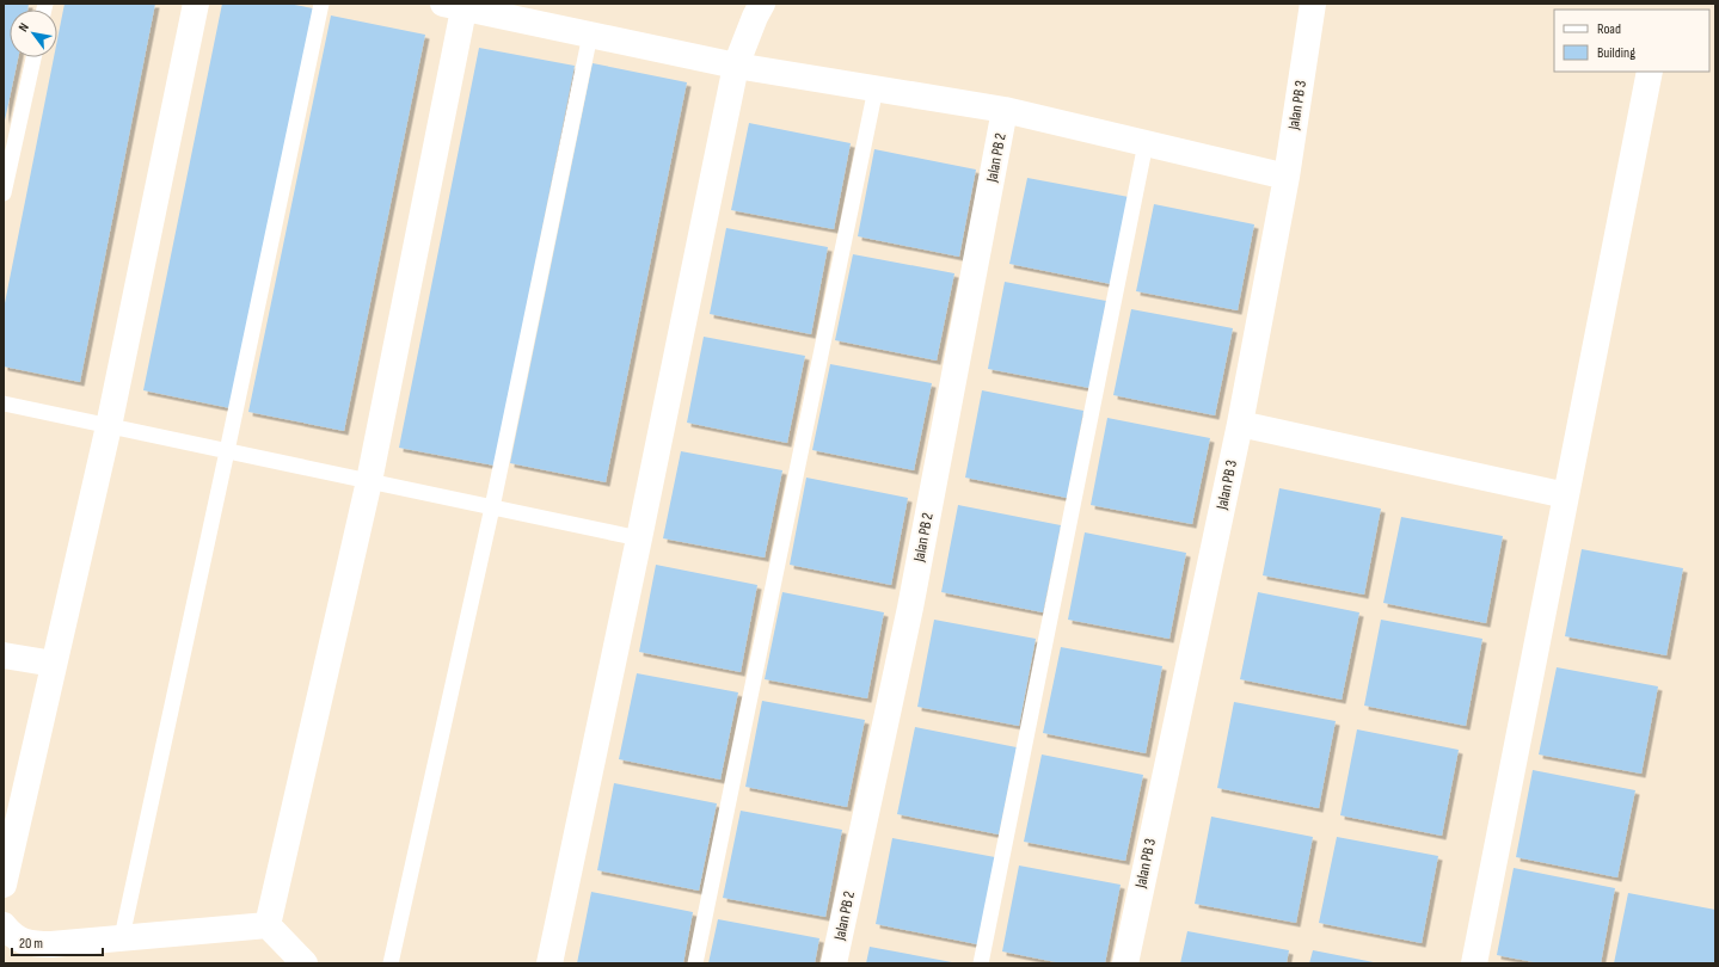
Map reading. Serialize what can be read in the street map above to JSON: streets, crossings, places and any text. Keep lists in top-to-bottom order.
{
  "streets": {
    "street": ["Jalan PB 3", "Jalan PB 2"]
  },
  "legend": ["Road", "Building"],
  "scale_bar": "20 m",
  "north": "top left"
}
